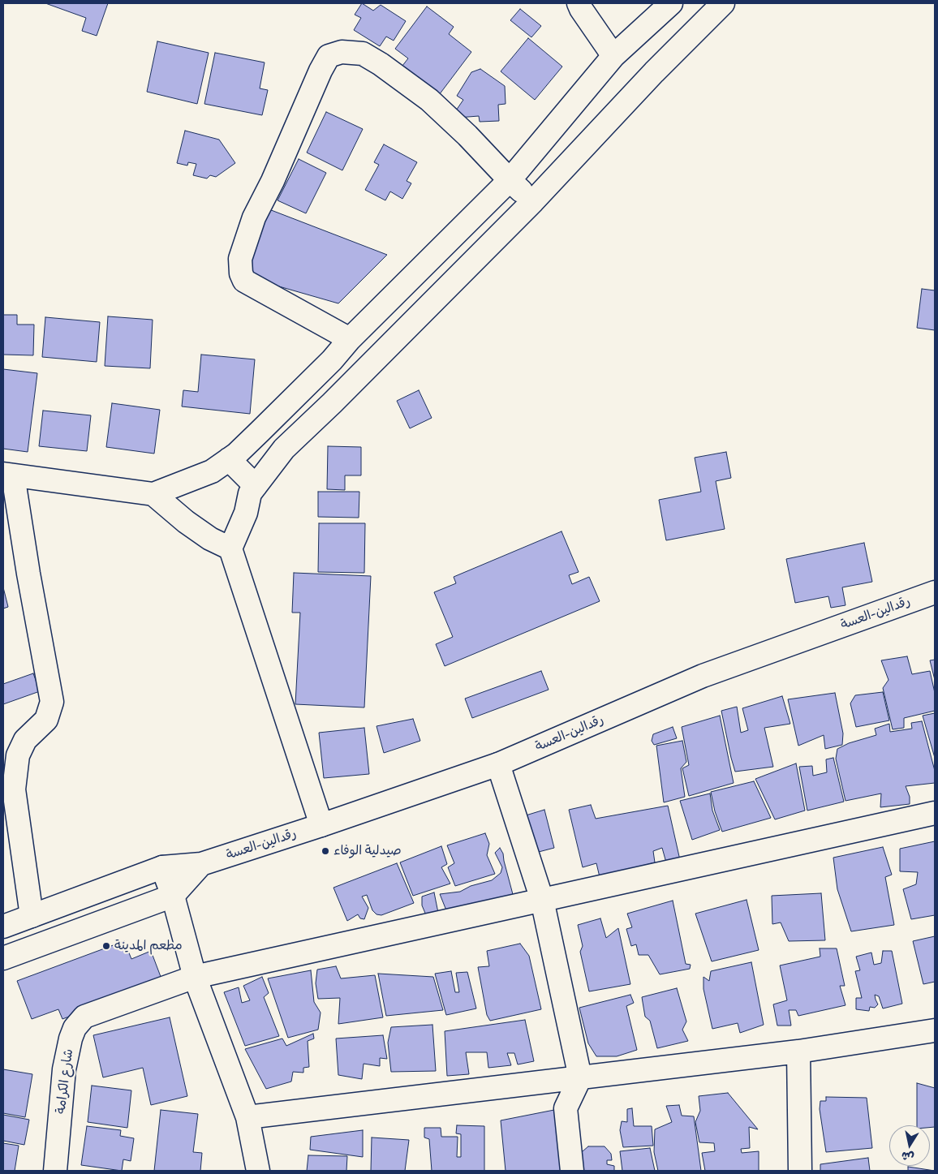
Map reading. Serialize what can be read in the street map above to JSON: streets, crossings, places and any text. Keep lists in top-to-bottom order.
{
  "streets": {
    "street": ["رقدالين-العسة", "شارع الكرامة"]
  },
  "places": ["صيدلية الوفاء", "مطعم المدينة"],
  "north": "bottom"
}
